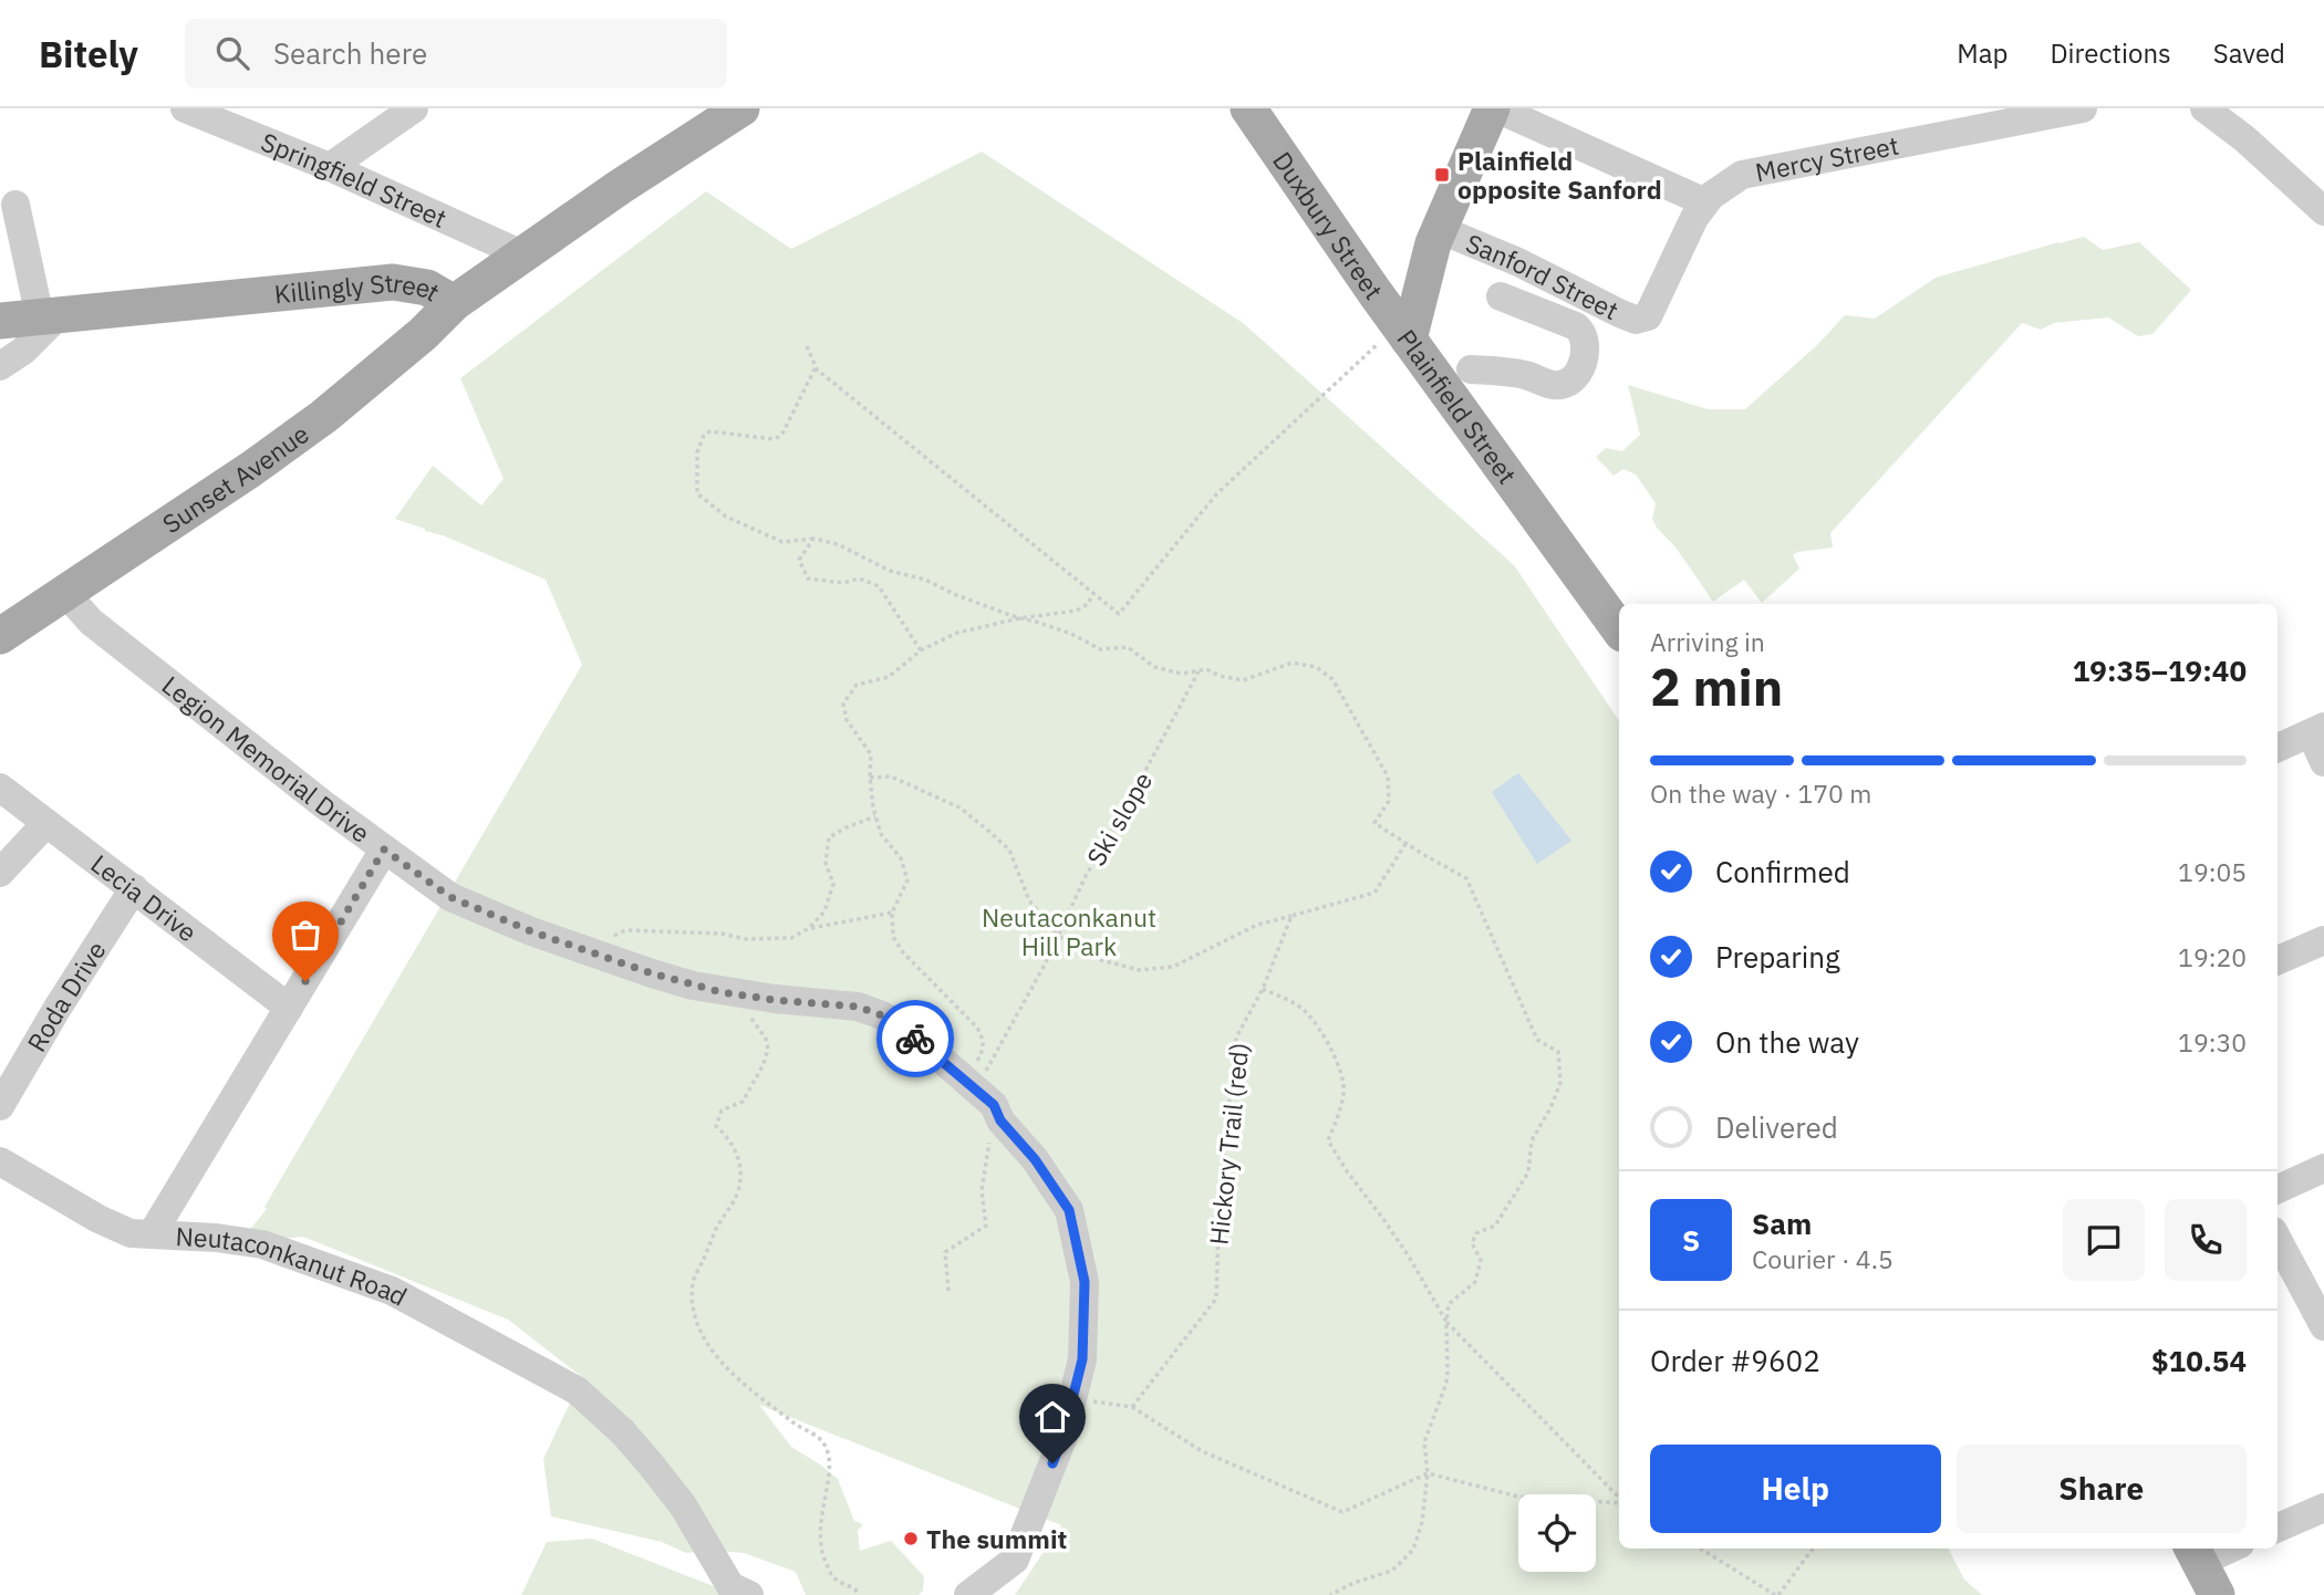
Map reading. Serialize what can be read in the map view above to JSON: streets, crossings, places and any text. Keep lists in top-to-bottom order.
{
  "streets": {
    "main road": [
      "Duxbury Street",
      "Killingly Street",
      "Plainfield Street",
      "Sunset Avenue"
    ],
    "street": [
      "Mercy Street",
      "Springfield Street",
      "Sanford Street",
      "Legion Memorial Drive",
      "Lecia Drive",
      "Roda Drive",
      "Neutaconkanut Road"
    ],
    "path": ["Ski slope", "Hickory Trail (red)"]
  },
  "crossings": [
    ["Mercy Street", "Sanford Street"],
    ["Springfield Street", "Killingly Street"],
    ["Duxbury Street", "Plainfield Street"],
    ["Sanford Street", "Plainfield Street"],
    ["Killingly Street", "Sunset Avenue"],
    ["Sunset Avenue", "Legion Memorial Drive"],
    ["Legion Memorial Drive", "Ski slope"],
    ["Lecia Drive", "Roda Drive"]
  ],
  "parks": ["Neutaconkanut Hill Park"],
  "places": {
    "transit": ["Plainfield opposite Sanford"],
    "other": ["The summit"]
  },
  "page": {
    "header": "Bitely",
    "search": "Search here",
    "nav": ["Map", "Directions", "Saved"],
    "heading": ["2 min", "Arriving in", "19:35–19:40"],
    "panel": [
      "Sam",
      "Courier · 4.5",
      "Order #9602",
      "$10.54"
    ],
    "bar": "On the way · 170 m",
    "list": [
      ["Confirmed", "19:05"],
      ["Preparing", "19:20"],
      ["On the way", "19:30"],
      "Delivered"
    ],
    "round": "S",
    "buttons": ["Help", "Share"]
  }
}
